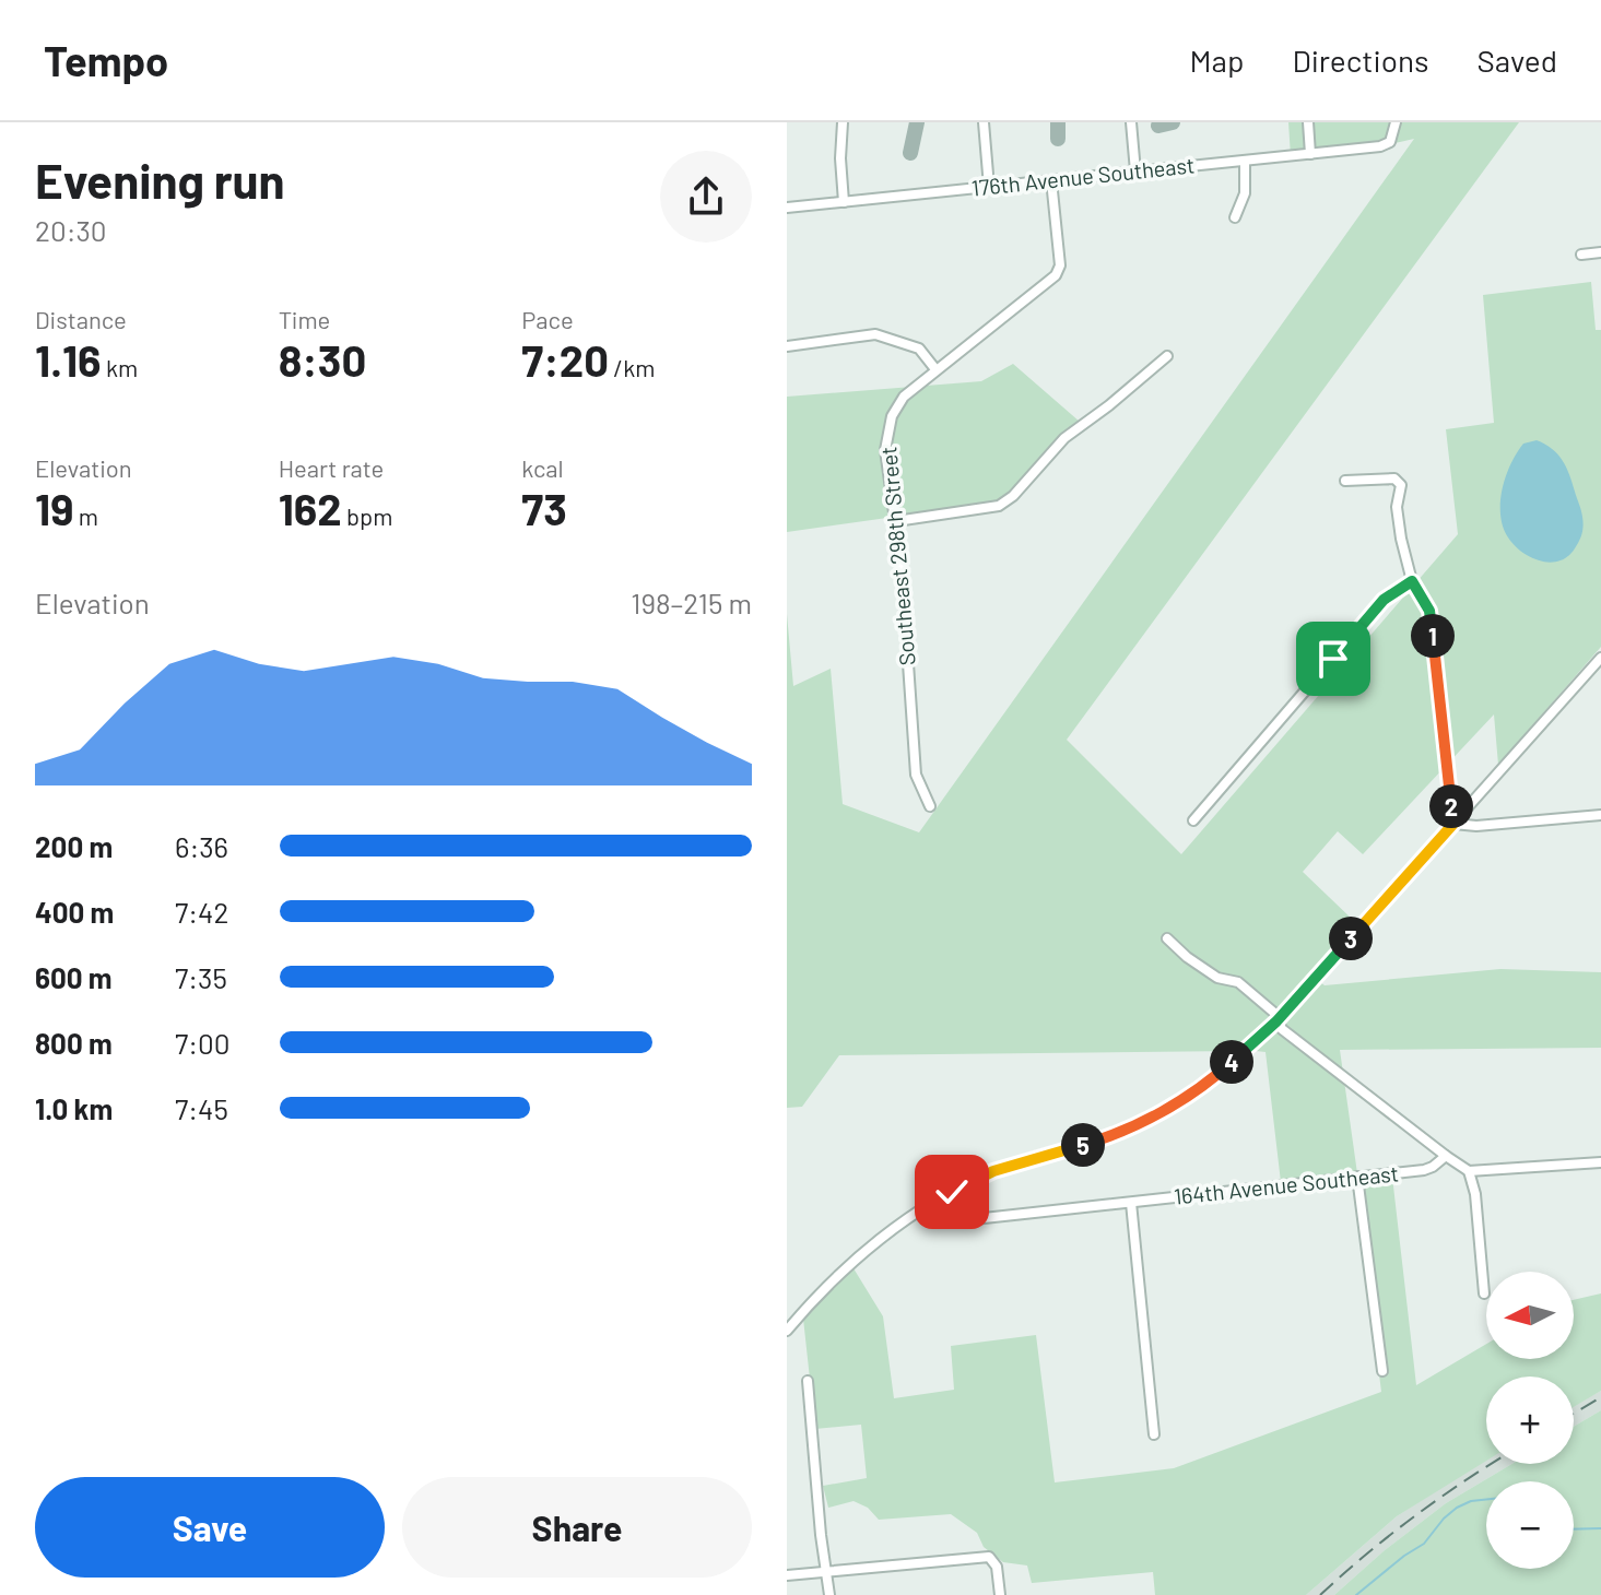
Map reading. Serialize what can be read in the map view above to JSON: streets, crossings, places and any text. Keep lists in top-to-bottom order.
{
  "streets": {
    "street": ["176th Avenue Southeast", "Southeast 298th Street", "164th Avenue Southeast"]
  },
  "crossings": [
    ["176th Avenue Southeast", "Southeast 298th Street"]
  ],
  "north": "left",
  "page": {
    "header": "Tempo",
    "nav": ["Map", "Directions", "Saved"],
    "heading": ["Evening run", "20:30"],
    "stats": [
      ["Distance", "1.16 km"],
      ["Time", "8:30"],
      ["Pace", "7:20 /km"],
      ["Elevation", "19 m"],
      ["Heart rate", "162 bpm"],
      ["kcal", "73"]
    ],
    "chart": ["Elevation", "198–215 m"],
    "pins": [
      "1",
      "2",
      "3",
      "4",
      "5"
    ],
    "list": [
      {
        "name": "200 m",
        "note": "6:36"
      },
      {
        "name": "400 m",
        "note": "7:42"
      },
      {
        "name": "600 m",
        "note": "7:35"
      },
      {
        "name": "800 m",
        "note": "7:00"
      },
      {
        "name": "1.0 km",
        "note": "7:45"
      }
    ],
    "map_buttons": ["+", "−"],
    "buttons": ["Save", "Share"]
  }
}
